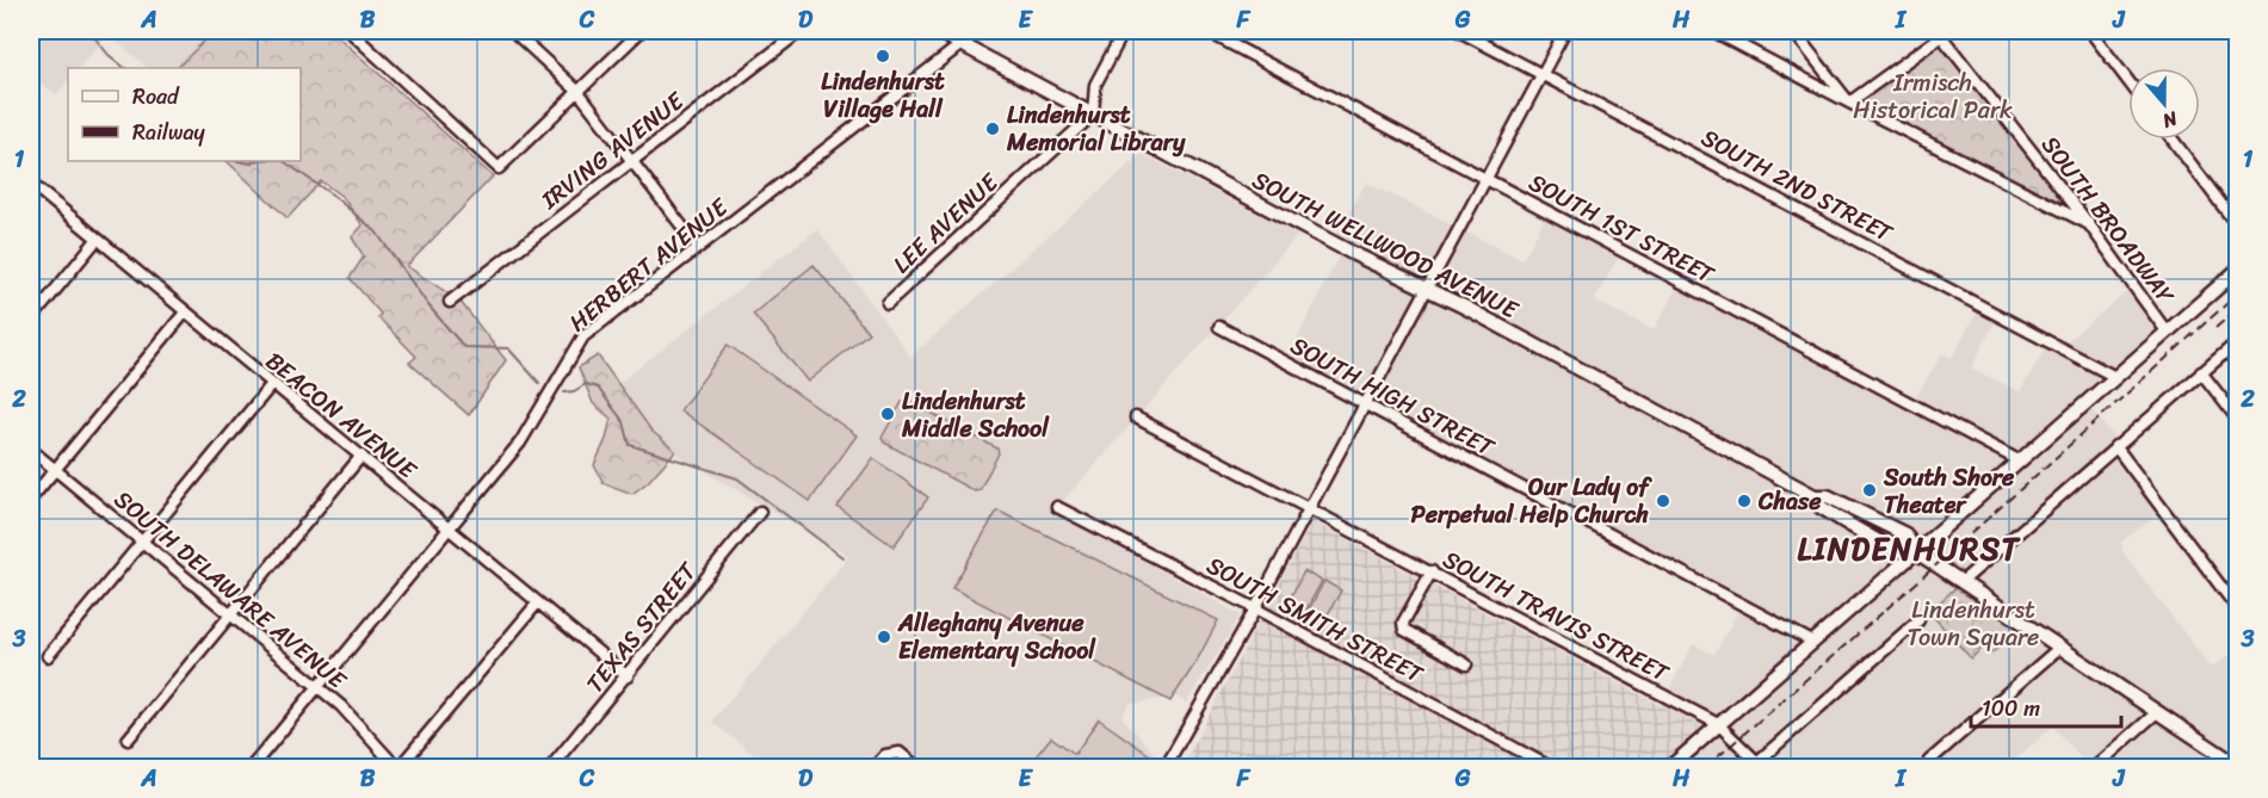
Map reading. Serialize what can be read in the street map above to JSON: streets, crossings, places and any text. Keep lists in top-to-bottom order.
{
  "streets": {
    "main road": ["SOUTH WELLWOOD AVENUE"],
    "street": [
      "IRVING AVENUE",
      "SOUTH 2ND STREET",
      "SOUTH BROADWAY",
      "LEE AVENUE",
      "SOUTH 1ST STREET",
      "HERBERT AVENUE",
      "SOUTH HIGH STREET",
      "BEACON AVENUE",
      "SOUTH DELAWARE AVENUE",
      "SOUTH TRAVIS STREET",
      "SOUTH SMITH STREET",
      "TEXAS STREET"
    ]
  },
  "crossings": [
    ["LEE AVENUE", "SOUTH WELLWOOD AVENUE"],
    ["SOUTH WELLWOOD AVENUE", "HERBERT AVENUE"],
    ["HERBERT AVENUE", "BEACON AVENUE"],
    ["HERBERT AVENUE", "SOUTH DELAWARE AVENUE"],
    ["BEACON AVENUE", "TEXAS STREET"]
  ],
  "districts": ["LINDENHURST"],
  "parks": ["Irmisch Historical Park", "Lindenhurst Town Square"],
  "places": [
    "Lindenhurst Village Hall",
    "Lindenhurst Memorial Library",
    "Lindenhurst Middle School",
    "South Shore Theater",
    "Our Lady of Perpetual Help Church",
    "Chase",
    "Alleghany Avenue Elementary School"
  ],
  "legend": ["Road", "Railway"],
  "scale_bar": "100 m",
  "north": "bottom",
  "grid": {
    "columns": [
      "A",
      "B",
      "C",
      "D",
      "E",
      "F",
      "G",
      "H",
      "I",
      "J"
    ],
    "rows": ["1", "2", "3"]
  }
}
